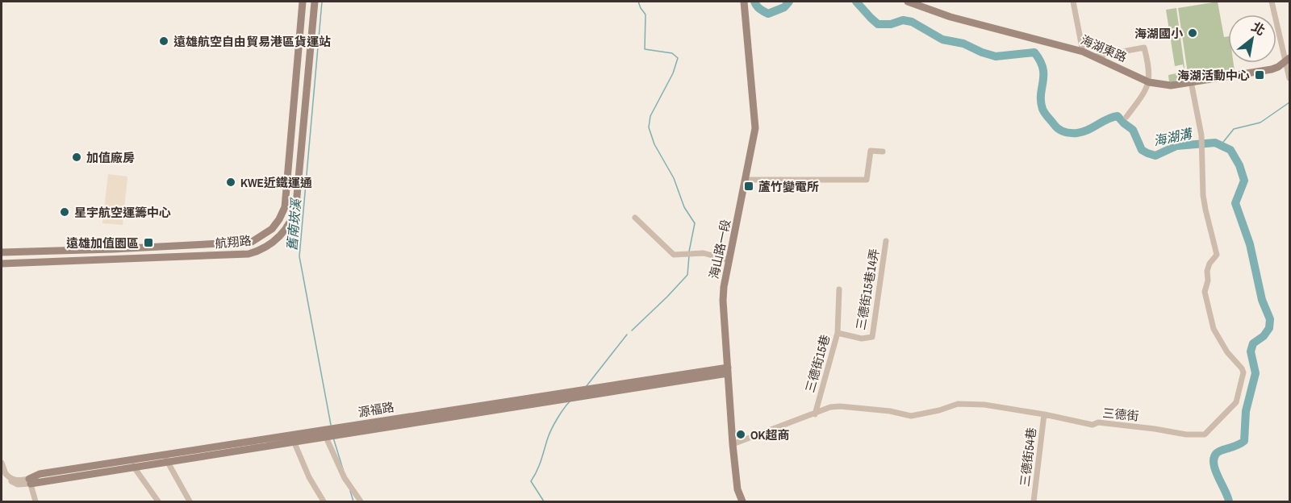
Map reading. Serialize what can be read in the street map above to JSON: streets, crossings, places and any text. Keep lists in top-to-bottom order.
{
  "streets": {
    "street": [
      "海湖東路",
      "航翔路",
      "海山路一段",
      "三德街15巷14弄",
      "三德街15巷",
      "源福路",
      "三德街",
      "三德街54巷"
    ]
  },
  "crossings": [
    ["海湖東路", "三德街"],
    ["海山路一段", "源福路"],
    ["海山路一段", "三德街"],
    ["三德街15巷14弄", "三德街15巷"],
    ["三德街15巷", "三德街"],
    ["三德街", "三德街54巷"]
  ],
  "water": ["海湖溝", "舊南崁溪"],
  "places": {
    "other": [
      "海湖國小",
      "遠雄航空自由貿易港區貨運站",
      "加值廠房",
      "KWE近鐵運通",
      "星宇航空運籌中心",
      "OK超商"
    ],
    "transit": ["海湖活動中心", "蘆竹變電所", "遠雄加值園區"]
  },
  "north": "top right"
}
